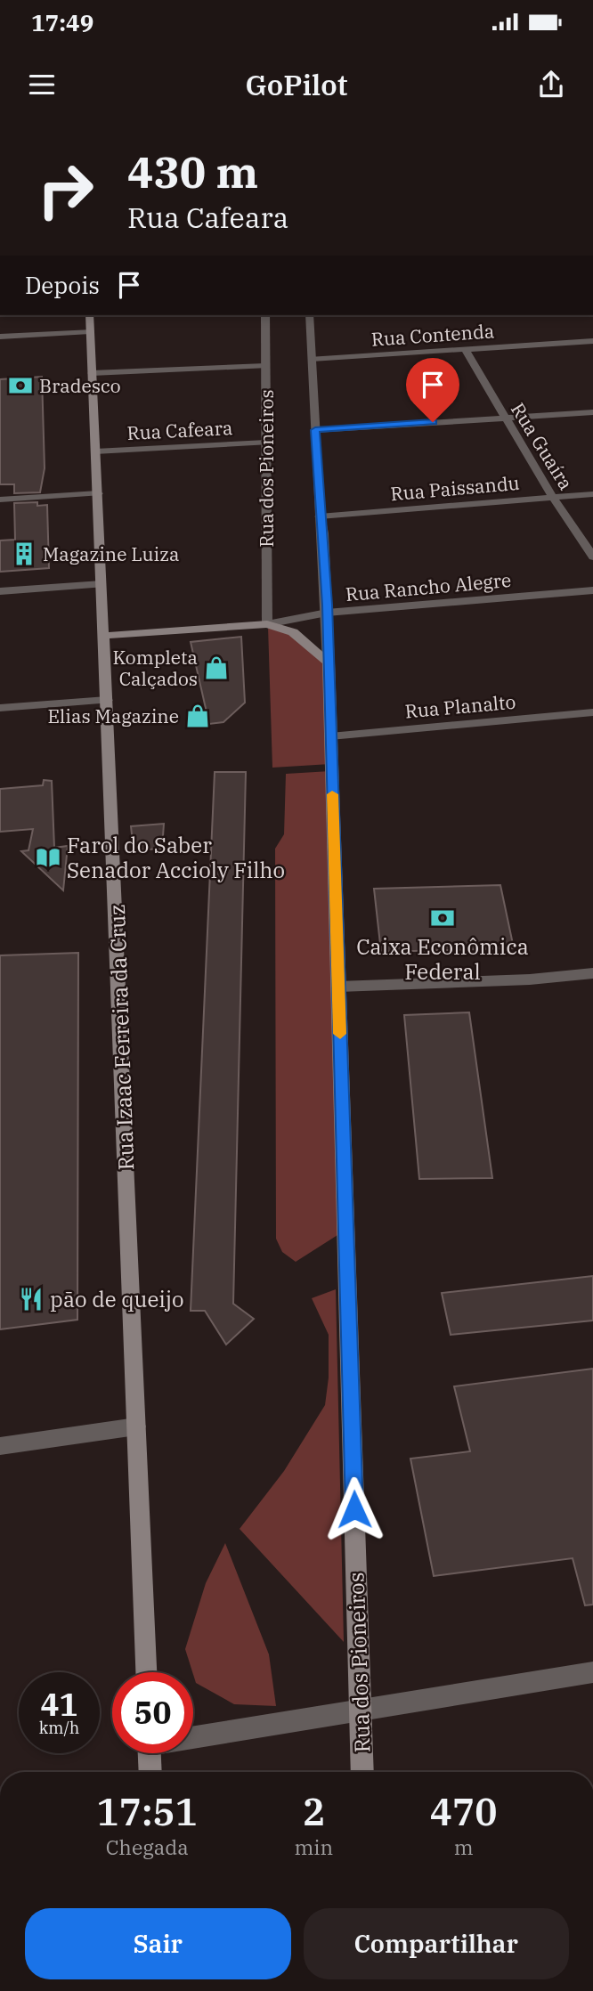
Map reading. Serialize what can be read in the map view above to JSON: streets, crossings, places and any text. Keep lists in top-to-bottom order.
{
  "streets": {
    "main road": ["Rua dos Pioneiros", "Rua Rancho Alegre", "Rua Izaac Ferreira da Cruz"],
    "street": [
      "Rua Contenda",
      "Rua Cafeara",
      "Rua Guaíra",
      "Rua Paissandu",
      "Rua Planalto"
    ]
  },
  "crossings": [
    ["Rua Contenda", "Rua Guaíra"],
    ["Rua Contenda", "Rua dos Pioneiros"],
    ["Rua Cafeara", "Rua dos Pioneiros"],
    ["Rua Cafeara", "Rua Izaac Ferreira da Cruz"],
    ["Rua Guaíra", "Rua Paissandu"],
    ["Rua dos Pioneiros", "Rua Paissandu"],
    ["Rua dos Pioneiros", "Rua Rancho Alegre"],
    ["Rua dos Pioneiros", "Rua Planalto"],
    ["Rua Rancho Alegre", "Rua Izaac Ferreira da Cruz"]
  ],
  "places": {
    "bank": ["Bradesco", "Caixa Econômica Federal"],
    "building": ["Magazine Luiza"],
    "shop": ["Kompleta Calçados", "Elias Magazine"],
    "library": ["Farol do Saber Senador Accioly Filho"],
    "restaurant": ["pão de queijo"]
  },
  "page": {
    "status": "17:49",
    "header": "GoPilot",
    "turn": ["430 m", "Rua Cafeara"],
    "then": "Depois",
    "speed": "41 km/h",
    "limit": "50",
    "eta": [
      "17:51",
      "Chegada",
      "2",
      "min",
      "470",
      "m"
    ],
    "buttons": ["Sair", "Compartilhar"]
  }
}
